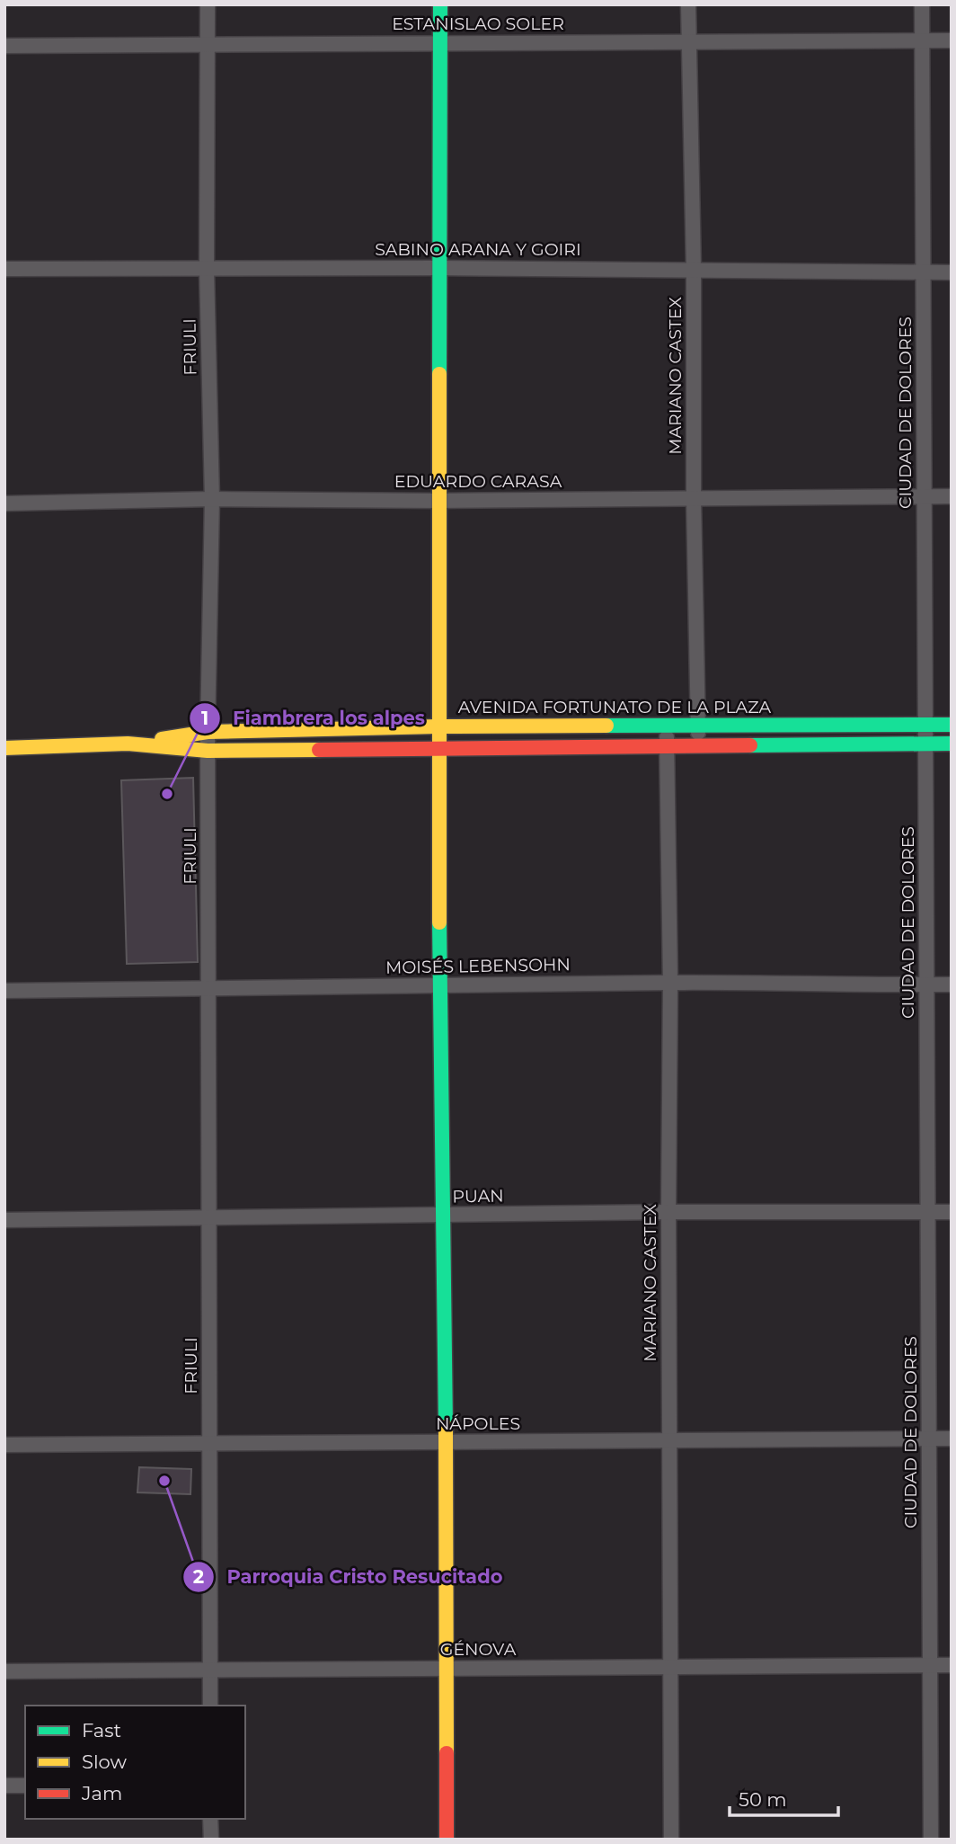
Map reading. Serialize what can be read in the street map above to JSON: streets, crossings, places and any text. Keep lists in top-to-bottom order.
{
  "streets": {
    "street": [
      "ESTANISLAO SOLER",
      "SABINO ARANA Y GOIRI",
      "FRIULI",
      "MARIANO CASTEX",
      "CIUDAD DE DOLORES",
      "EDUARDO CARASA",
      "AVENIDA FORTUNATO DE LA PLAZA",
      "MOISÉS LEBENSOHN",
      "PUAN",
      "NÁPOLES",
      "GÉNOVA"
    ]
  },
  "crossings": [
    ["ESTANISLAO SOLER", "FRIULI"],
    ["ESTANISLAO SOLER", "MARIANO CASTEX"],
    ["ESTANISLAO SOLER", "CIUDAD DE DOLORES"],
    ["SABINO ARANA Y GOIRI", "FRIULI"],
    ["SABINO ARANA Y GOIRI", "MARIANO CASTEX"],
    ["SABINO ARANA Y GOIRI", "CIUDAD DE DOLORES"],
    ["FRIULI", "EDUARDO CARASA"],
    ["FRIULI", "AVENIDA FORTUNATO DE LA PLAZA"],
    ["FRIULI", "MOISÉS LEBENSOHN"],
    ["FRIULI", "PUAN"],
    ["FRIULI", "NÁPOLES"],
    ["FRIULI", "GÉNOVA"],
    ["MARIANO CASTEX", "EDUARDO CARASA"],
    ["MARIANO CASTEX", "AVENIDA FORTUNATO DE LA PLAZA"],
    ["MARIANO CASTEX", "MOISÉS LEBENSOHN"],
    ["MARIANO CASTEX", "PUAN"],
    ["MARIANO CASTEX", "NÁPOLES"],
    ["MARIANO CASTEX", "GÉNOVA"],
    ["CIUDAD DE DOLORES", "EDUARDO CARASA"],
    ["CIUDAD DE DOLORES", "AVENIDA FORTUNATO DE LA PLAZA"],
    ["CIUDAD DE DOLORES", "MOISÉS LEBENSOHN"],
    ["CIUDAD DE DOLORES", "PUAN"],
    ["CIUDAD DE DOLORES", "NÁPOLES"],
    ["CIUDAD DE DOLORES", "GÉNOVA"]
  ],
  "places": ["Fiambrera los alpes", "Parroquia Cristo Resucitado"],
  "legend": ["Fast", "Slow", "Jam"],
  "scale_bar": "50 m"
}
